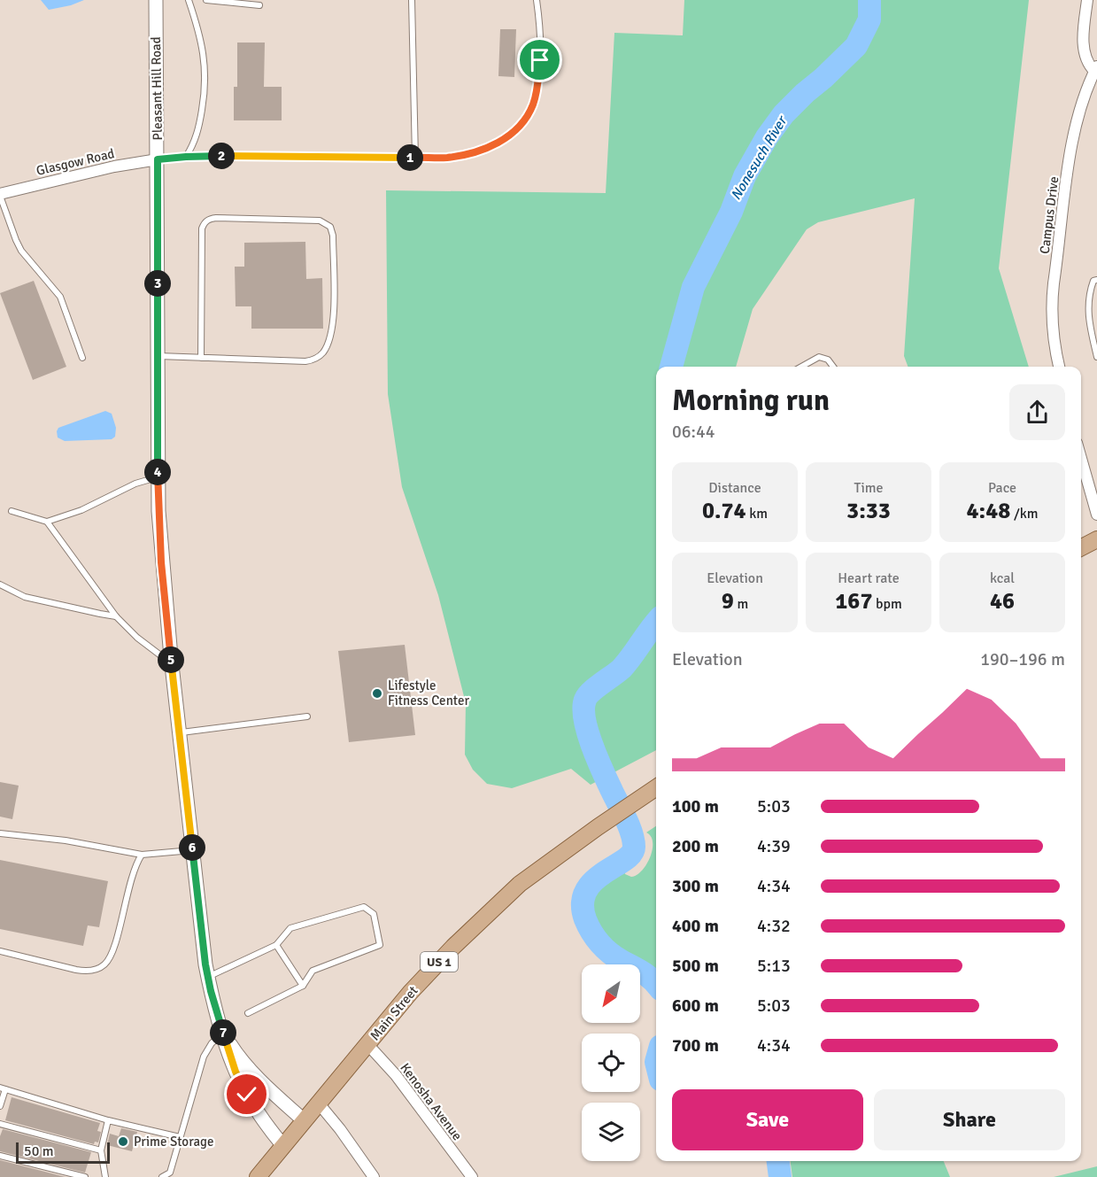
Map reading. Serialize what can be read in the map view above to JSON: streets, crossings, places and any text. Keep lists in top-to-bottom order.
{
  "streets": {
    "main road": ["US 1", "Main Street"],
    "street": [
      "Pleasant Hill Road",
      "Glasgow Road",
      "Campus Drive",
      "Kenosha Avenue"
    ]
  },
  "crossings": [
    ["Pleasant Hill Road", "Glasgow Road"],
    ["Pleasant Hill Road", "Main Street"],
    ["Main Street", "Kenosha Avenue"]
  ],
  "water": ["Nonesuch River"],
  "places": ["Lifestyle Fitness Center", "Prime Storage"],
  "scale_bar": "50 m",
  "north": "bottom left",
  "page": {
    "pins": [
      "2",
      "1",
      "3",
      "4",
      "5",
      "6",
      "7"
    ],
    "heading": ["Morning run", "06:44"],
    "stats": [
      ["Distance", "0.74 km"],
      ["Time", "3:33"],
      ["Pace", "4:48 /km"],
      ["Elevation", "9 m"],
      ["Heart rate", "167 bpm"],
      ["kcal", "46"]
    ],
    "chart": ["Elevation", "190–196 m"],
    "list": [
      {
        "name": "100 m",
        "note": "5:03"
      },
      {
        "name": "200 m",
        "note": "4:39"
      },
      {
        "name": "300 m",
        "note": "4:34"
      },
      {
        "name": "400 m",
        "note": "4:32"
      },
      {
        "name": "500 m",
        "note": "5:13"
      },
      {
        "name": "600 m",
        "note": "5:03"
      },
      {
        "name": "700 m",
        "note": "4:34"
      }
    ],
    "buttons": ["Save", "Share"],
    "scale": "50 m"
  }
}
